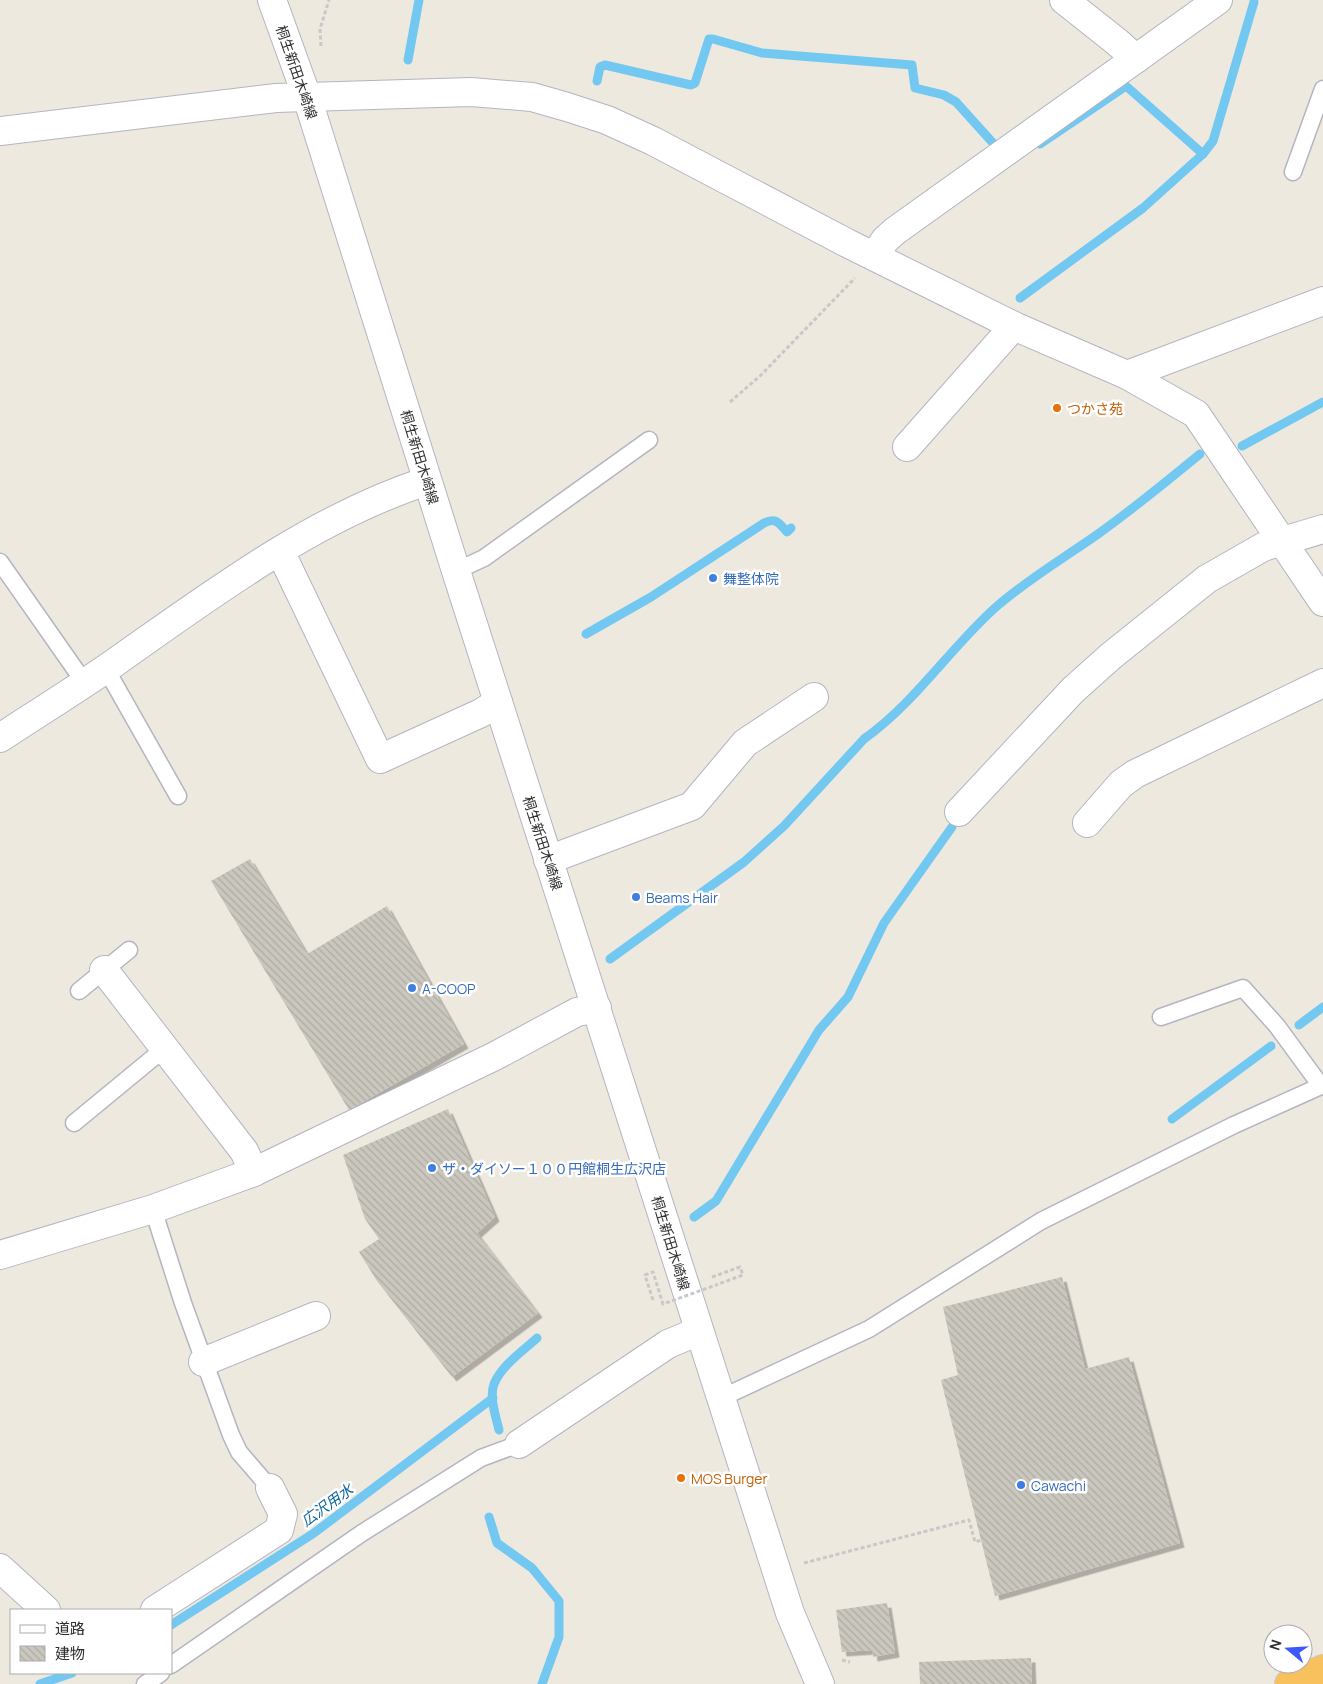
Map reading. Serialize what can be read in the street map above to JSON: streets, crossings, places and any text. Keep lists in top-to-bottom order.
{
  "streets": {
    "street": ["桐生新田木崎線"]
  },
  "water": ["広沢用水"],
  "places": [
    "つかさ苑",
    "舞整体院",
    "Beams Hair",
    "A-COOP",
    "ザ・ダイソー１００円館桐生広沢店",
    "MOS Burger",
    "Cawachi"
  ],
  "legend": ["道路", "建物"],
  "north": "left"
}
